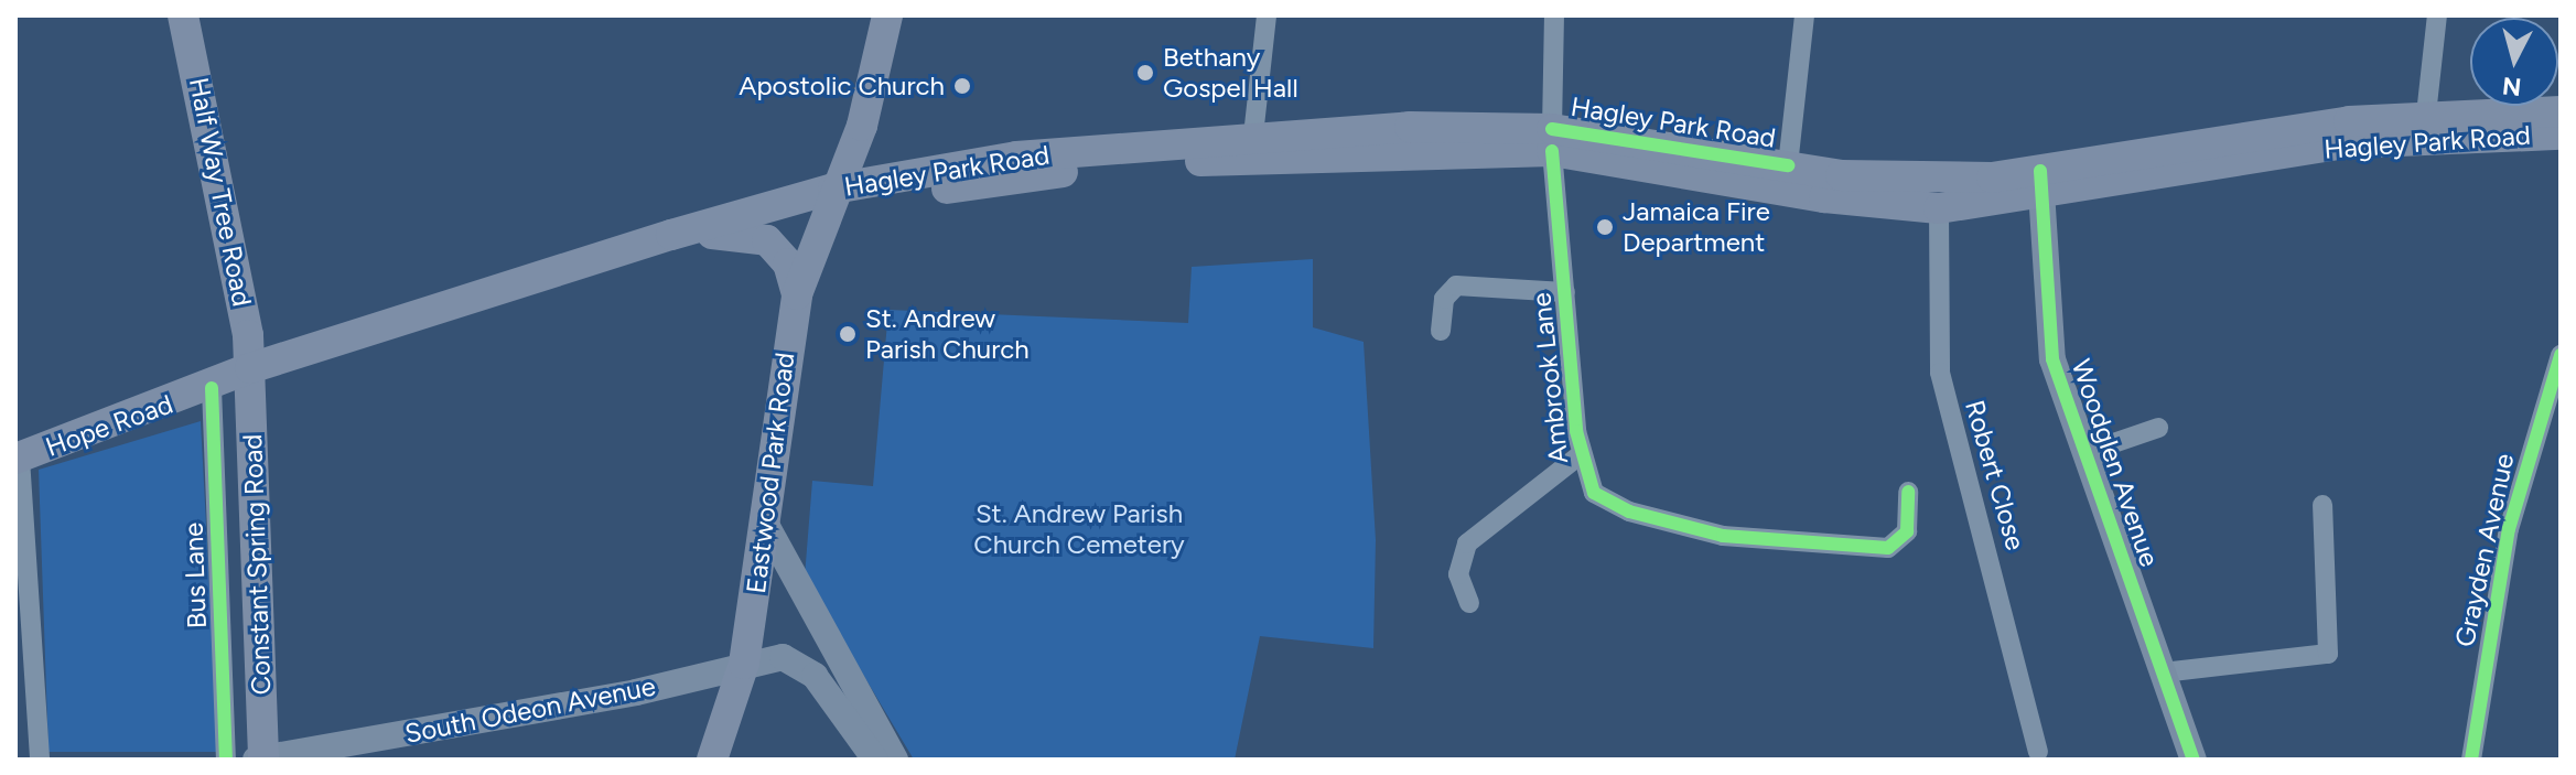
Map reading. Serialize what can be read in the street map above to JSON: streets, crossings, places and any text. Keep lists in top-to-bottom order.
{
  "streets": {
    "main road": [
      "Hagley Park Road",
      "Half Way Tree Road",
      "Hope Road",
      "Woodglen Avenue",
      "Eastwood Park Road",
      "Constant Spring Road",
      "South Odeon Avenue"
    ],
    "street": [
      "Ambrook Lane",
      "Robert Close",
      "Grayden Avenue",
      "Bus Lane"
    ]
  },
  "crossings": [
    ["Hagley Park Road", "Half Way Tree Road"],
    ["Hagley Park Road", "Ambrook Lane"],
    ["Hagley Park Road", "Hope Road"],
    ["Hagley Park Road", "Woodglen Avenue"],
    ["Hagley Park Road", "Eastwood Park Road"],
    ["Hagley Park Road", "Robert Close"],
    ["Hagley Park Road", "Constant Spring Road"],
    ["Half Way Tree Road", "Hope Road"],
    ["Half Way Tree Road", "Constant Spring Road"],
    ["Hope Road", "Constant Spring Road"],
    ["Hope Road", "Bus Lane"],
    ["Eastwood Park Road", "South Odeon Avenue"],
    ["Constant Spring Road", "South Odeon Avenue"]
  ],
  "parks": ["St. Andrew Parish Church Cemetery"],
  "places": [
    "Bethany Gospel Hall",
    "Apostolic Church",
    "Jamaica Fire Department",
    "St. Andrew Parish Church"
  ],
  "north": "bottom"
}
